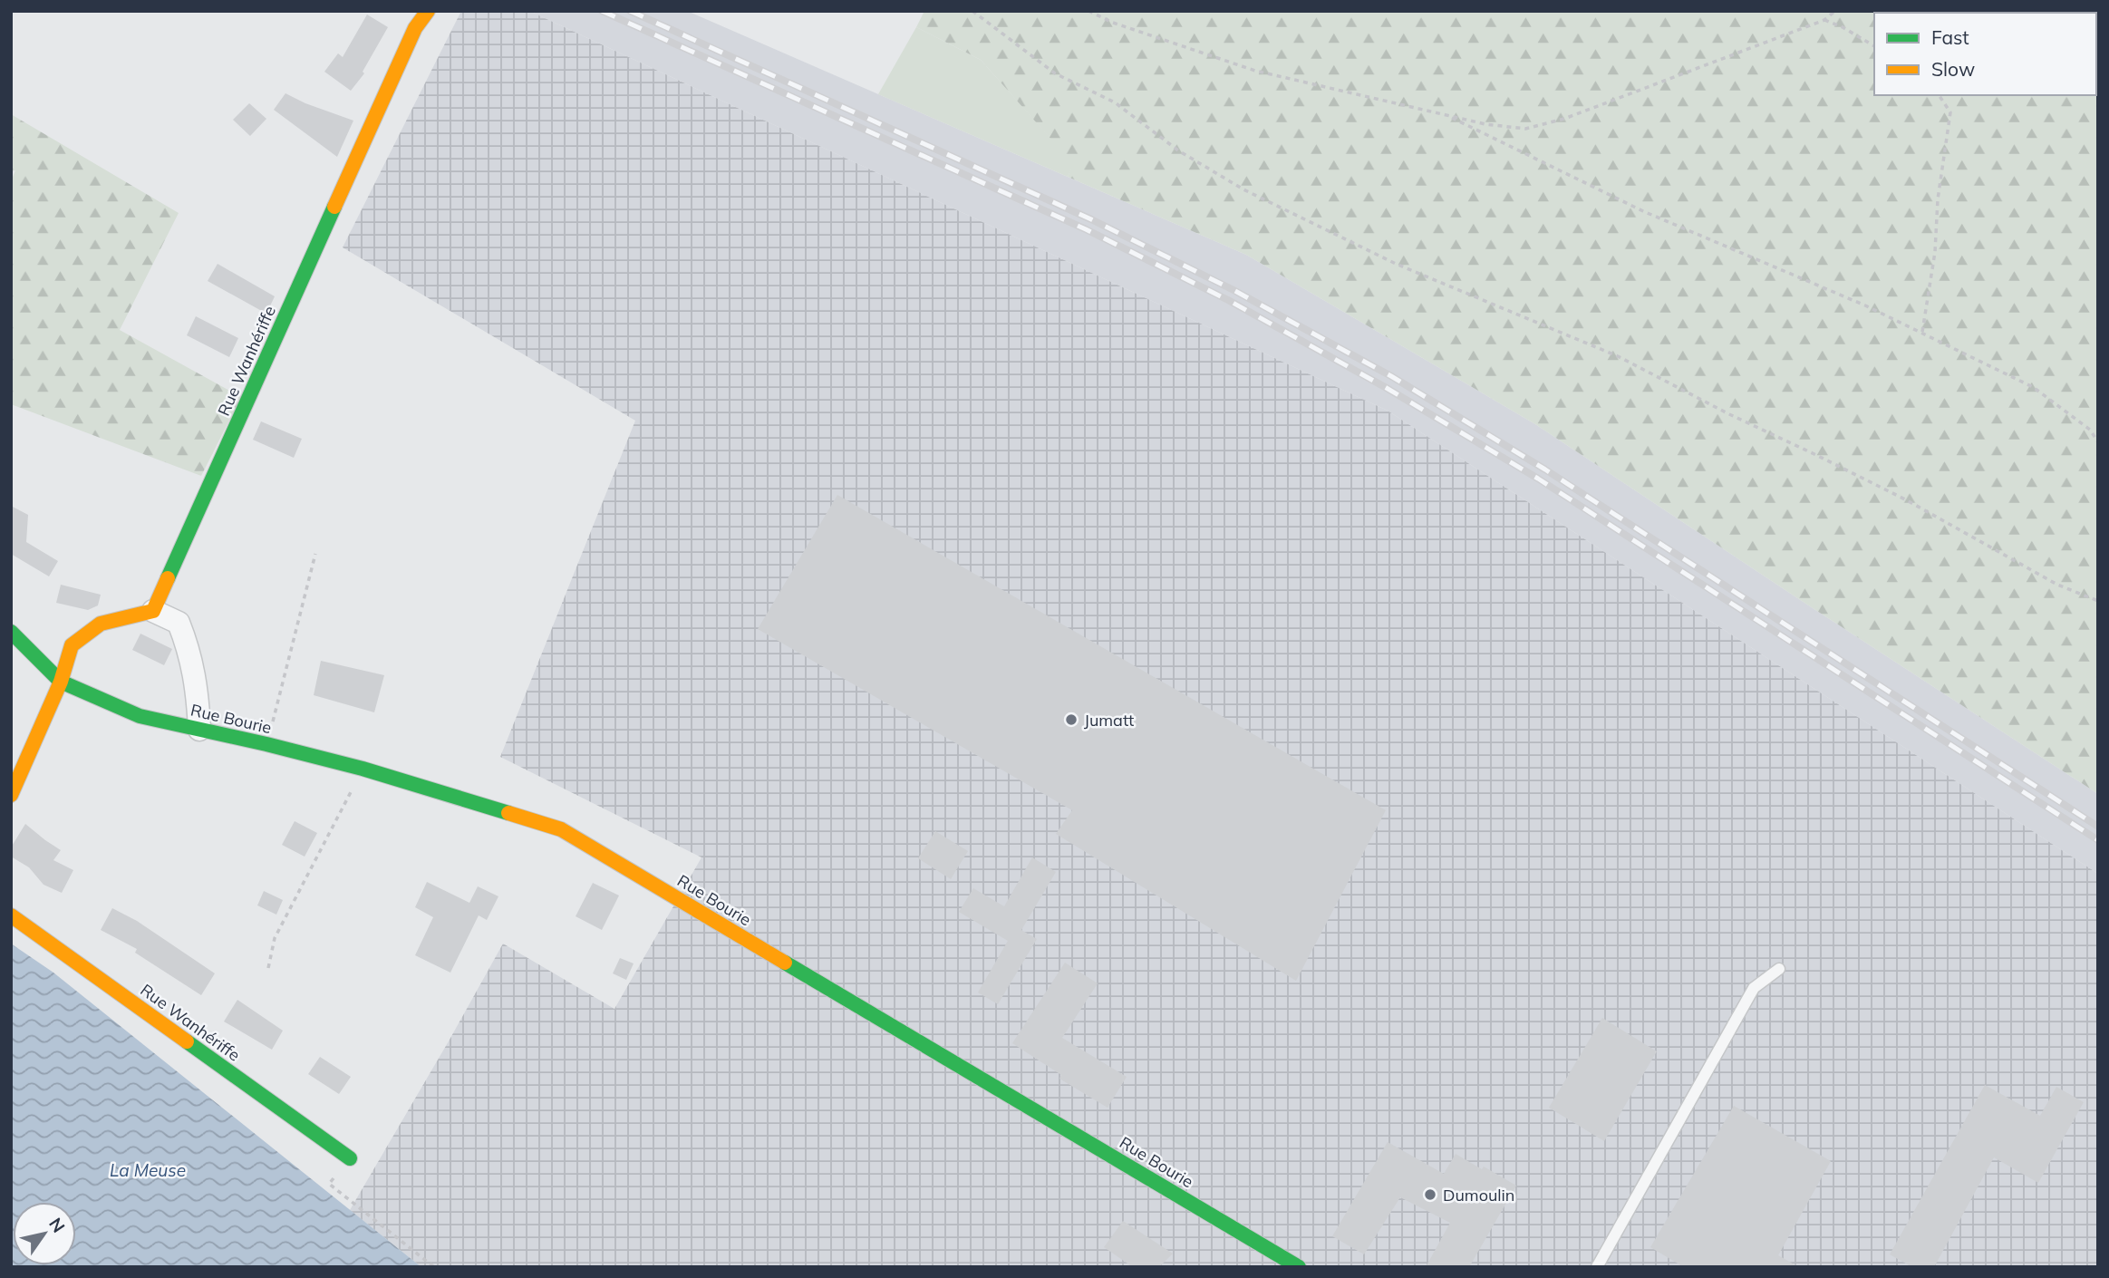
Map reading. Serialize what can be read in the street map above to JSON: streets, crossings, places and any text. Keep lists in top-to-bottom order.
{
  "streets": {
    "main road": ["Rue Wanhériffe", "Rue Bourie"]
  },
  "water": ["La Meuse"],
  "places": ["Jumatt", "Dumoulin"],
  "legend": ["Fast", "Slow"],
  "north": "top right"
}
